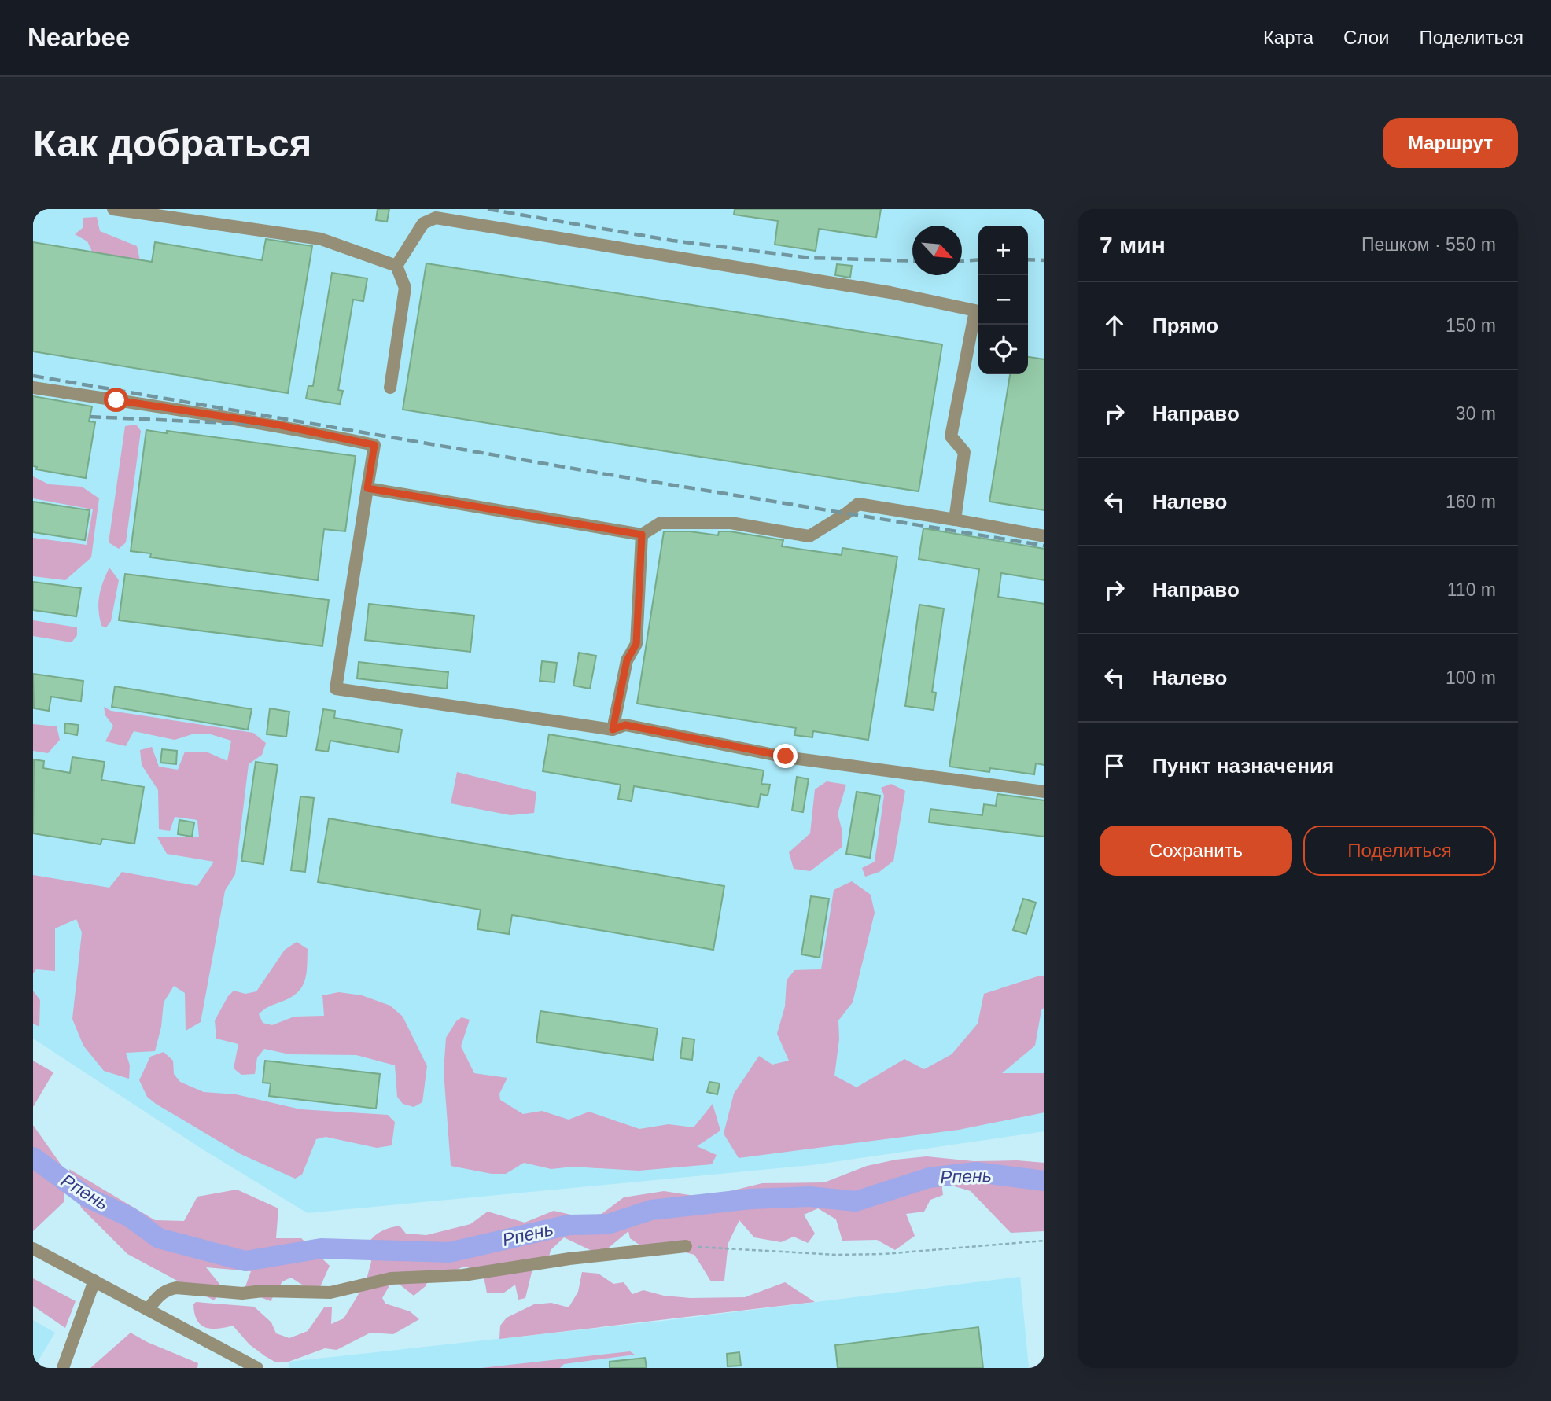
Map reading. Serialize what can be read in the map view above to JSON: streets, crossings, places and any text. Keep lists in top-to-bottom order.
{
  "water": ["Рпень"],
  "north": "bottom right",
  "page": {
    "header": "Nearbee",
    "nav": ["Карта", "Слои", "Поделиться"],
    "buttons": [
      "Маршрут",
      ["Сохранить", "Поделиться"]
    ],
    "title": "Как добраться",
    "heading": ["7 мин", "Пешком · 550 m"],
    "map_buttons": ["+", "−"],
    "list": [
      ["Прямо", "150 m"],
      ["Направо", "30 m"],
      ["Налево", "160 m"],
      ["Направо", "110 m"],
      ["Налево", "100 m"],
      "Пункт назначения"
    ]
  }
}
